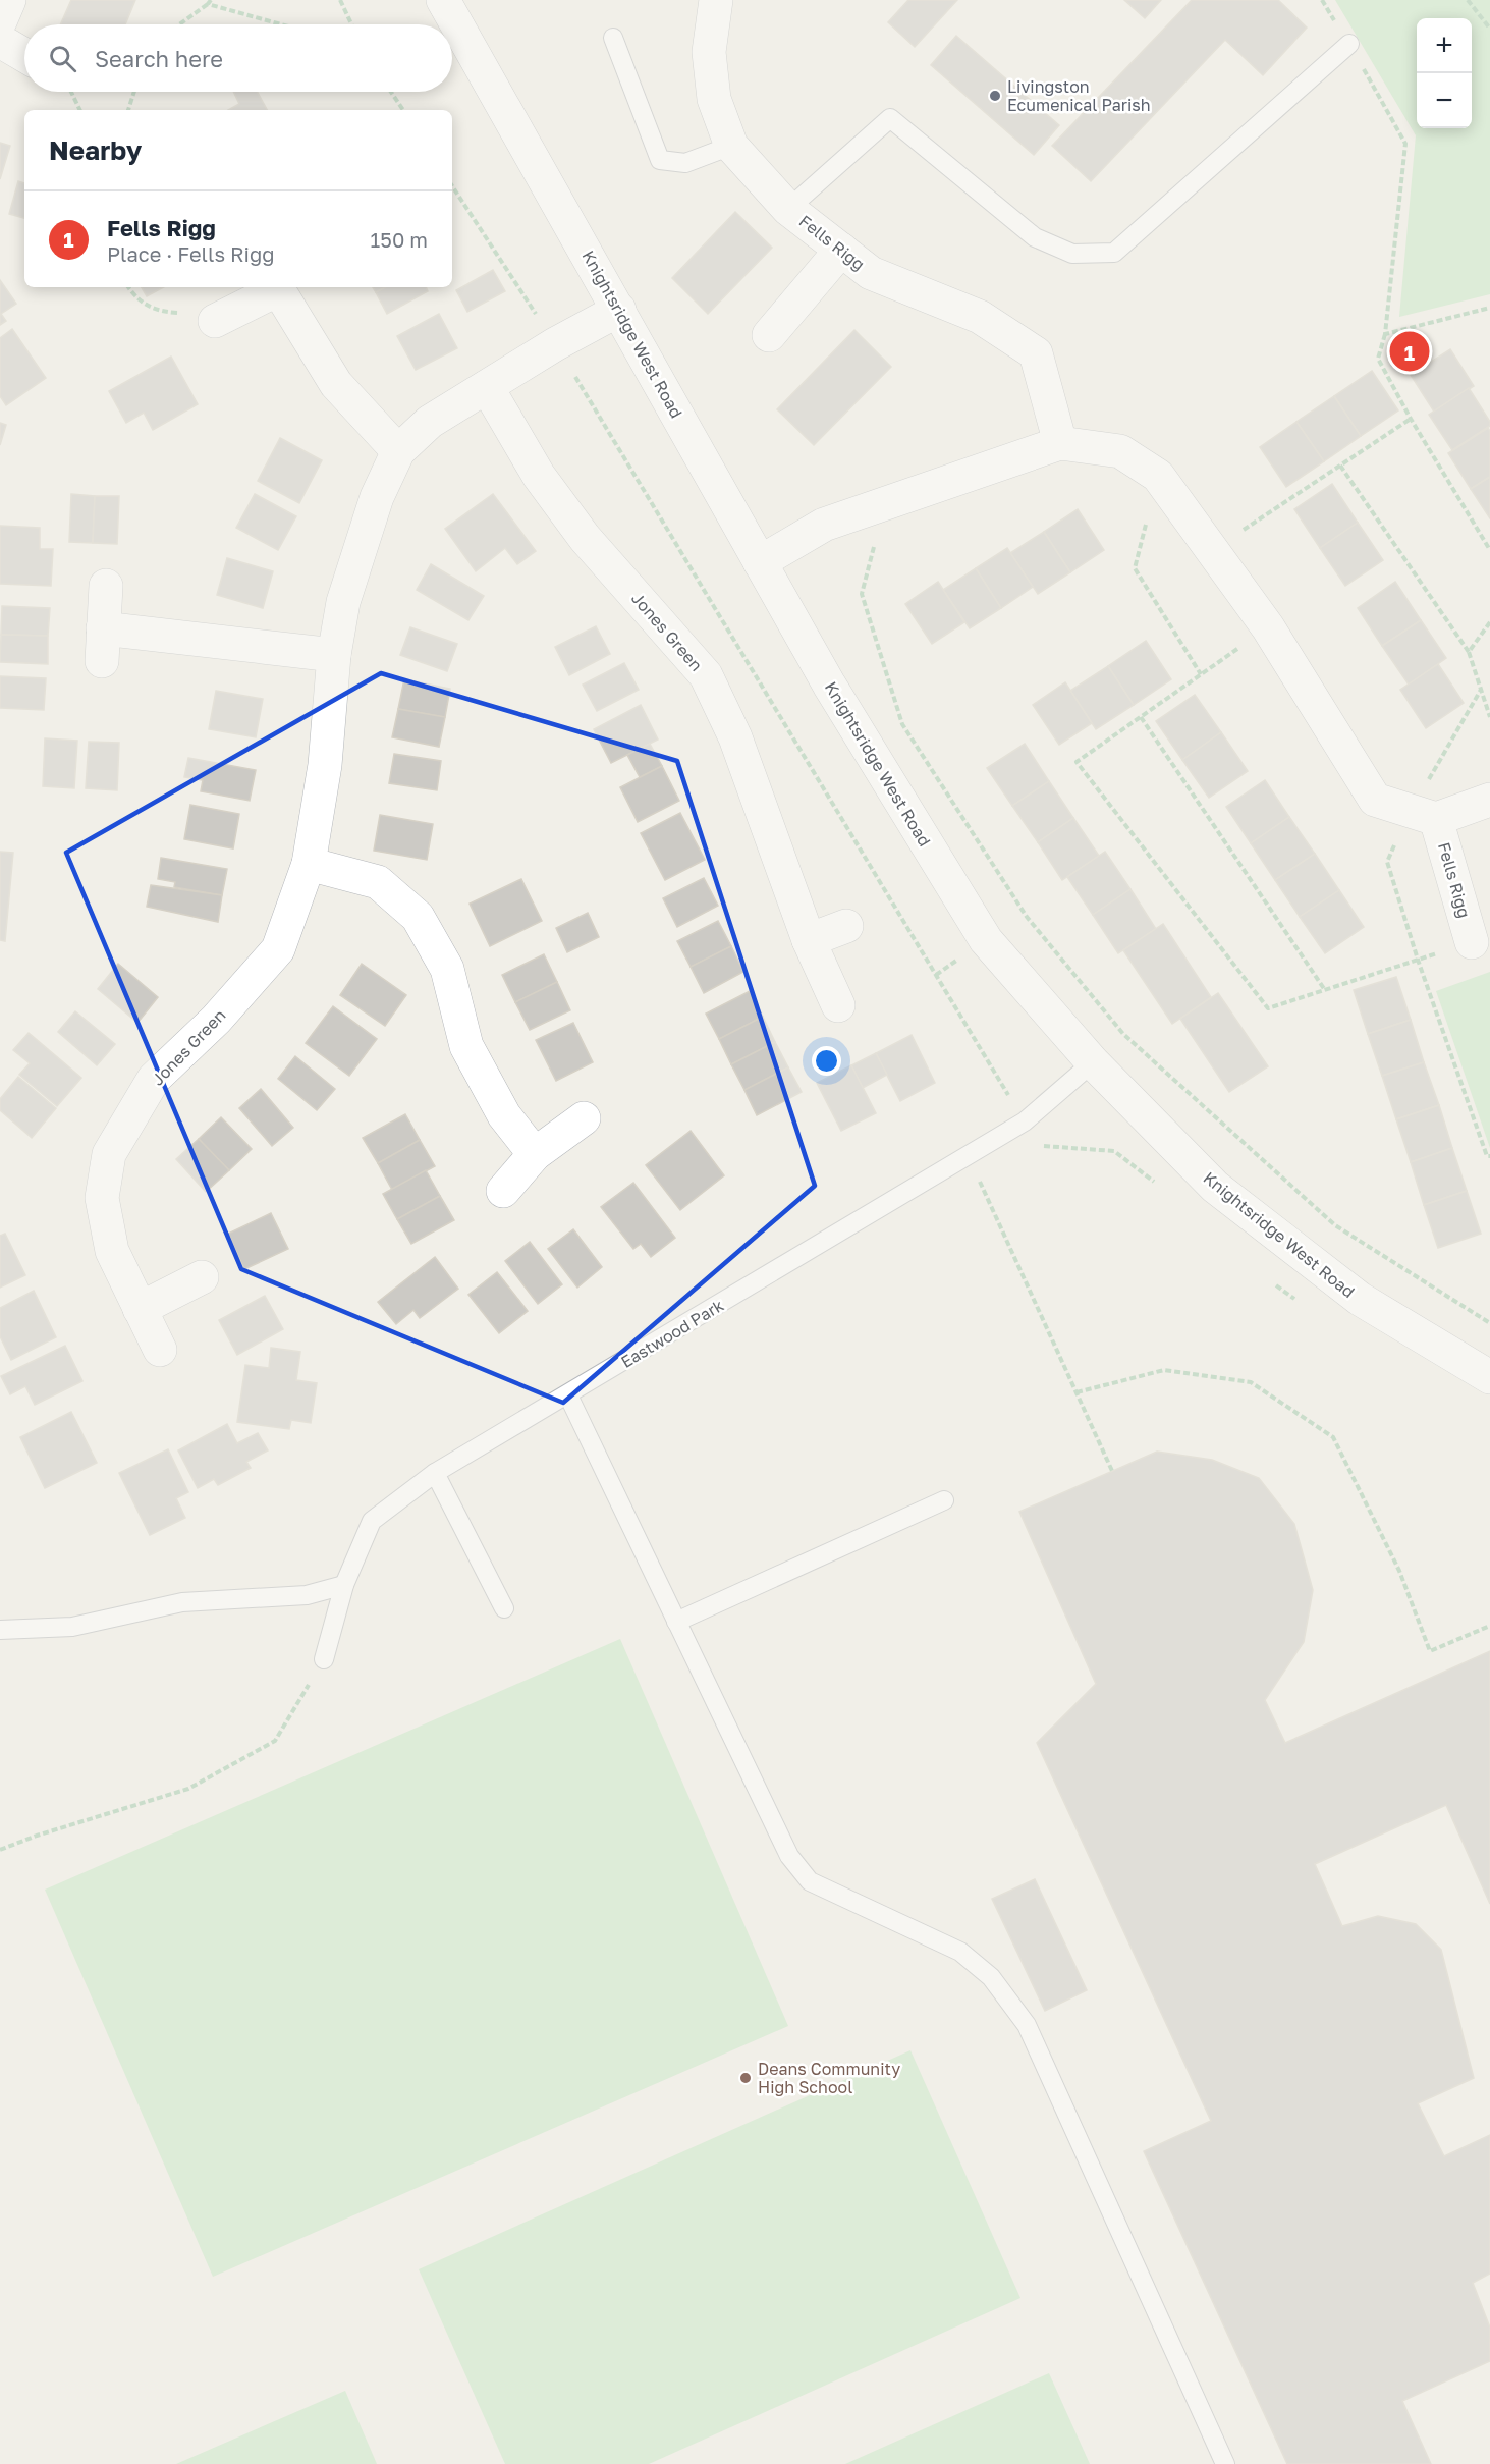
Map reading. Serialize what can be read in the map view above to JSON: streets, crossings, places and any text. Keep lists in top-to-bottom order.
{
  "streets": {
    "street": ["Fells Rigg", "Knightsridge West Road", "Jones Green"],
    "lane": ["Eastwood Park"]
  },
  "crossings": [
    ["Fells Rigg", "Knightsridge West Road"],
    ["Knightsridge West Road", "Jones Green"],
    ["Knightsridge West Road", "Eastwood Park"]
  ],
  "places": ["Livingston Ecumenical Parish", "Deans Community High School"],
  "page": {
    "map_buttons": ["+", "−"],
    "search": "Search here",
    "heading": "Nearby",
    "list": [
      {
        "mark": "1",
        "name": "Fells Rigg",
        "note": "Place · Fells Rigg",
        "value": "150 m"
      }
    ],
    "pins": "1"
  }
}
